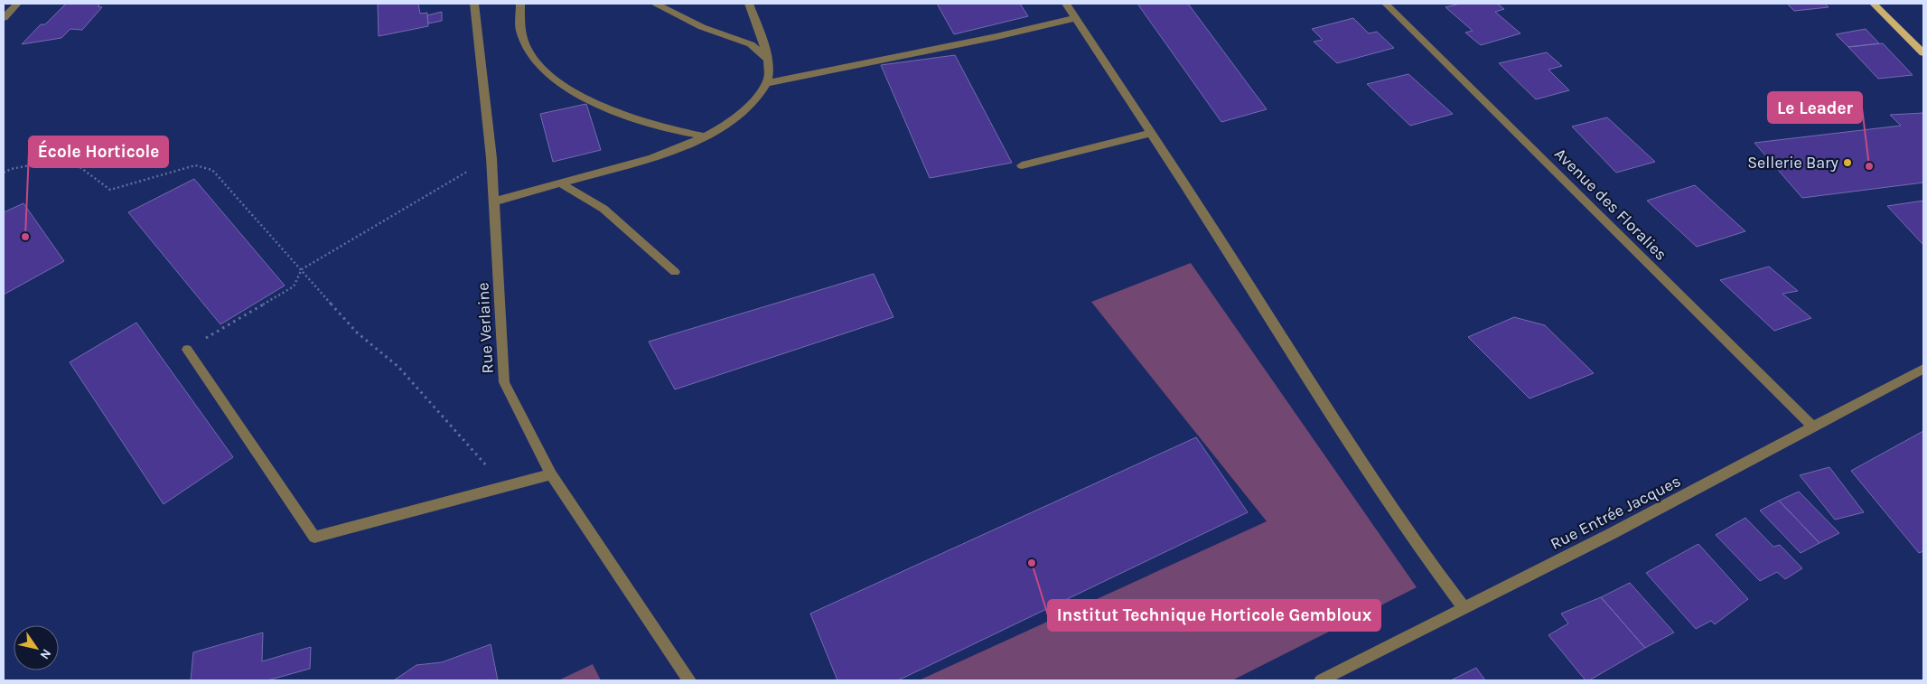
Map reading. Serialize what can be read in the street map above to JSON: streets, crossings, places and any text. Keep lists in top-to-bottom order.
{
  "streets": {
    "street": ["Avenue des Floralies", "Rue Verlaine", "Rue Entrée Jacques"]
  },
  "crossings": [
    ["Avenue des Floralies", "Rue Entrée Jacques"]
  ],
  "places": [
    "Sellerie Bary",
    "Le Leader",
    "École Horticole",
    "Institut Technique Horticole Gembloux"
  ],
  "north": "bottom right"
}
